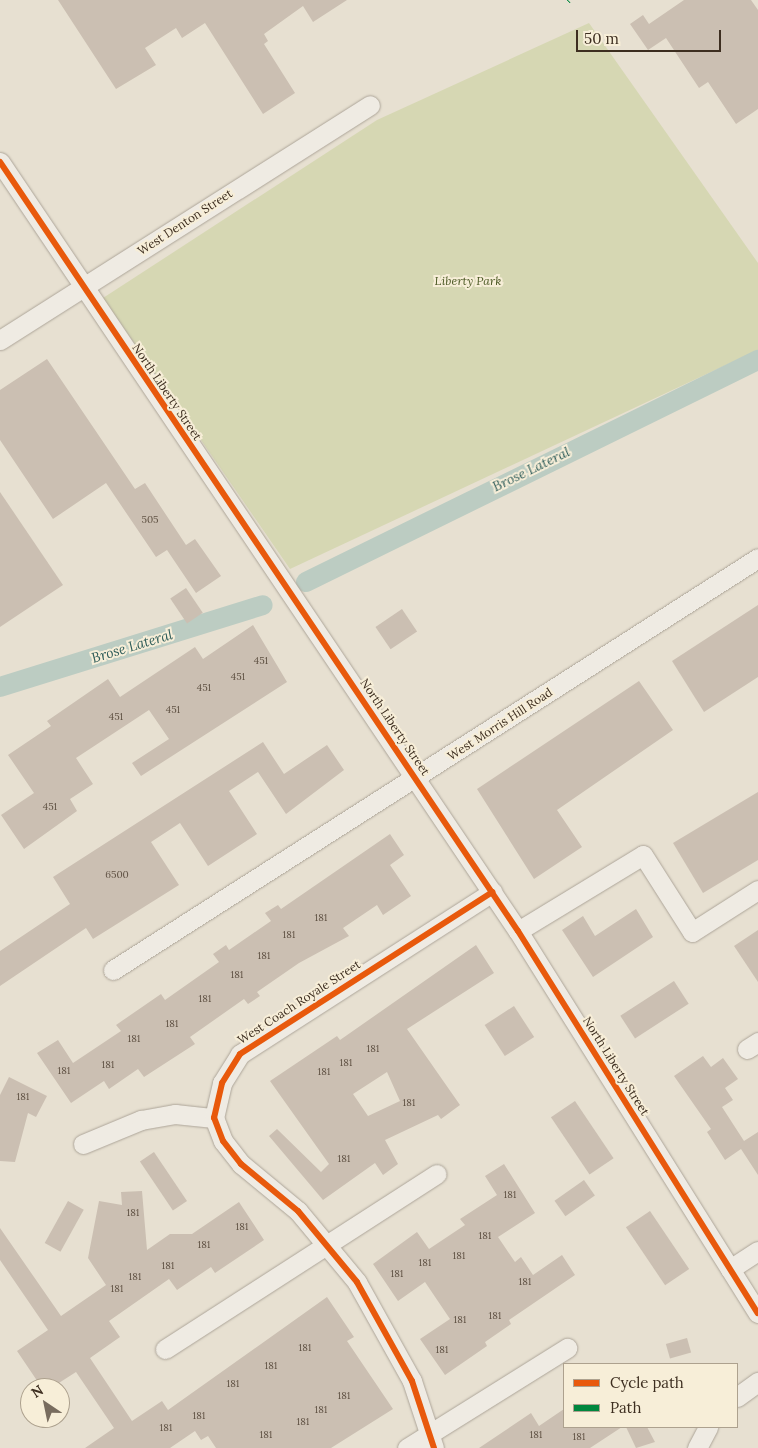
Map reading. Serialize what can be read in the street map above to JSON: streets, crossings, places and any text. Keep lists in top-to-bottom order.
{
  "streets": {
    "street": [
      "West Denton Street",
      "North Liberty Street",
      "West Morris Hill Road",
      "West Coach Royale Street"
    ]
  },
  "crossings": [
    ["West Denton Street", "North Liberty Street"],
    ["North Liberty Street", "West Morris Hill Road"],
    ["North Liberty Street", "West Coach Royale Street"]
  ],
  "water": ["Brose Lateral"],
  "parks": ["Liberty Park"],
  "house_numbers": [
    "505",
    "451",
    "451",
    "451",
    "451",
    "451",
    "451",
    "6500",
    "181",
    "181",
    "181",
    "181",
    "181",
    "181",
    "181",
    "181",
    "181",
    "181",
    "181",
    "181",
    "181",
    "181",
    "181",
    "181",
    "181",
    "181",
    "181",
    "181",
    "181",
    "181",
    "181",
    "181",
    "181",
    "181",
    "181",
    "181",
    "181",
    "181",
    "181",
    "181",
    "181",
    "181",
    "181",
    "181",
    "181",
    "181",
    "181",
    "181",
    "181"
  ],
  "legend": ["Cycle path", "Path"],
  "scale_bar": "50 m",
  "north": "top left"
}
